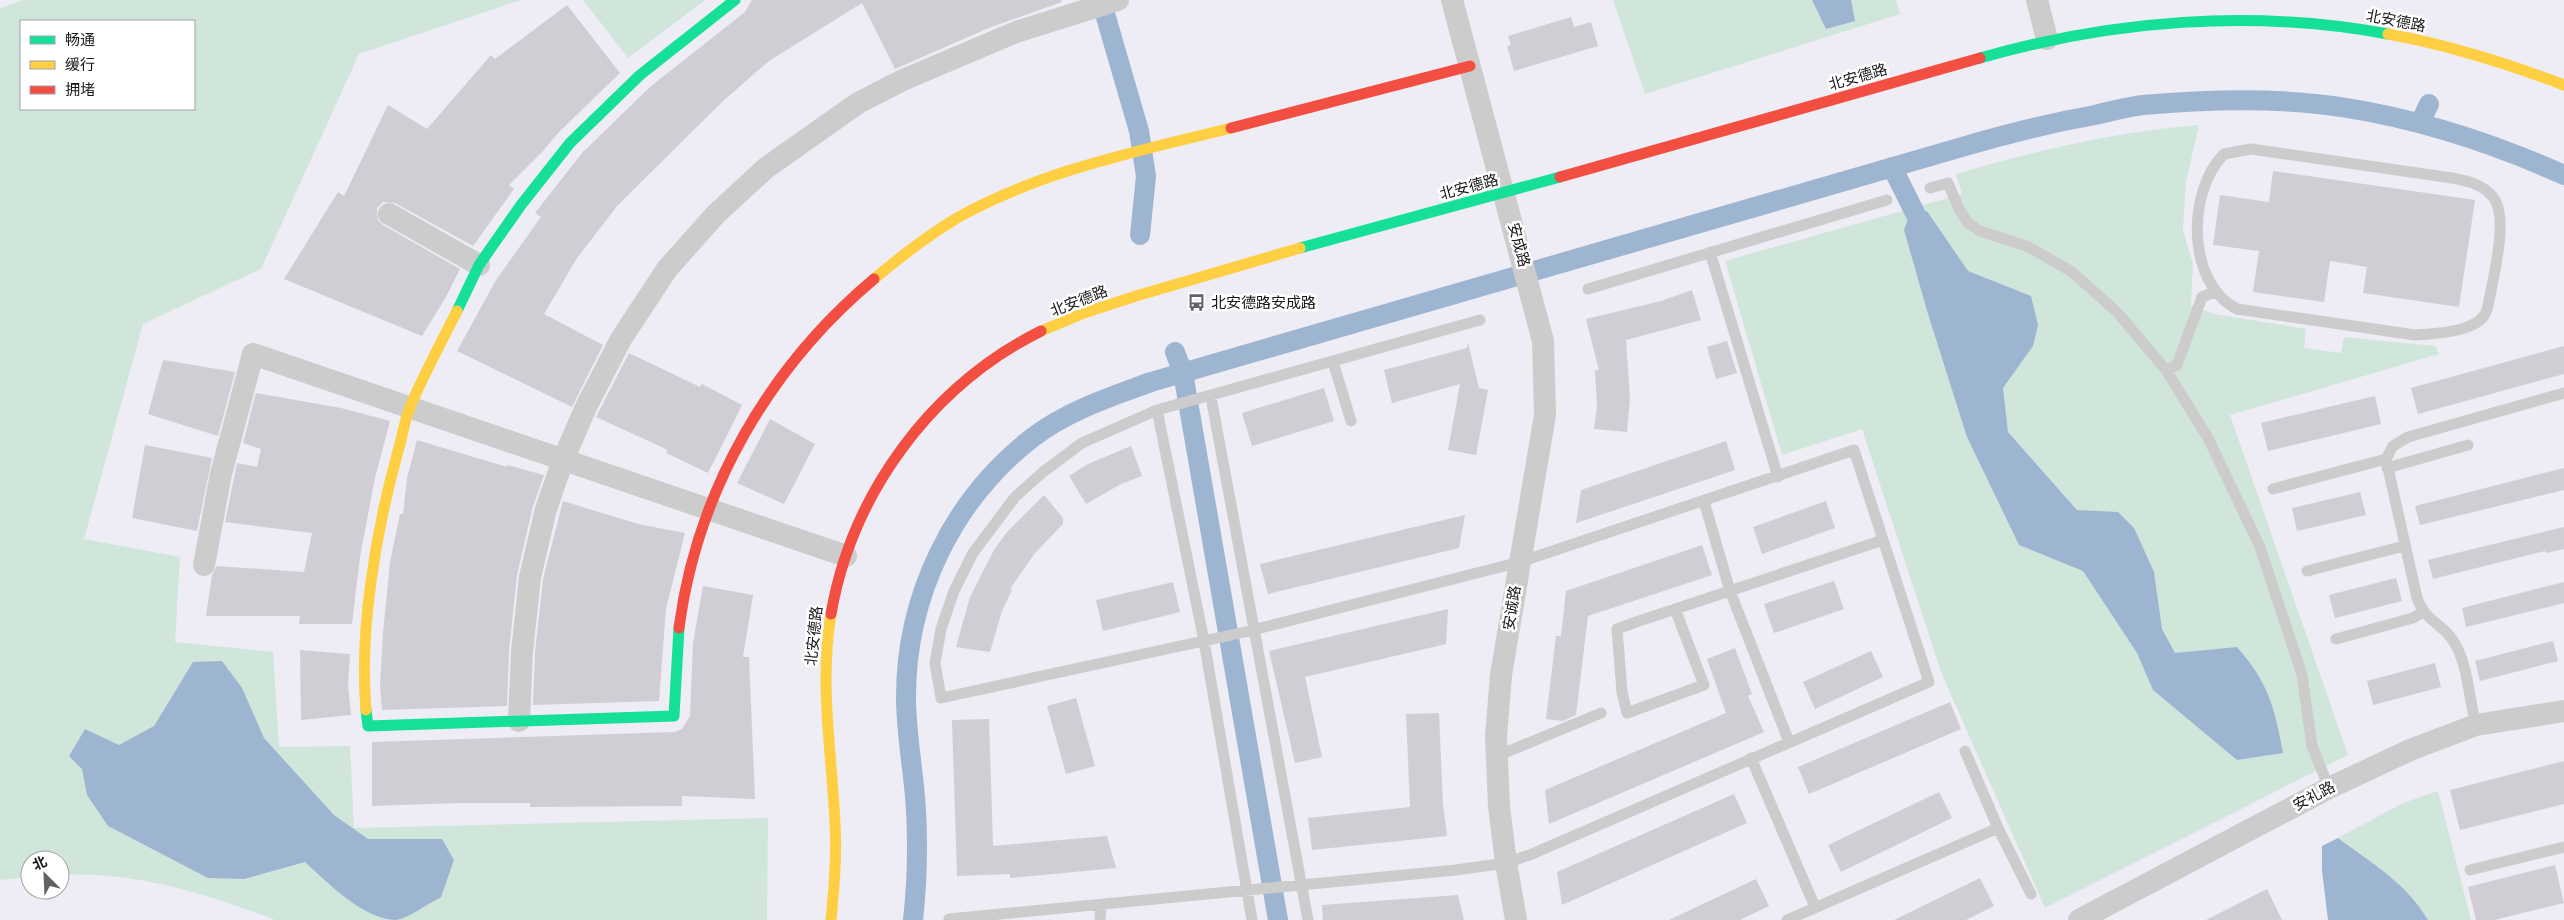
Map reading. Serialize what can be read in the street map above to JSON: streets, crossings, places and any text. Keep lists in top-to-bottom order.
{
  "streets": {
    "street": [
      "北安德路",
      "安成路",
      "安诚路",
      "安礼路"
    ]
  },
  "crossings": [
    ["北安德路", "安成路"],
    ["安成路", "安诚路"]
  ],
  "places": {
    "bus stop": ["北安德路安成路"]
  },
  "legend": ["畅通", "缓行", "拥堵"],
  "north": "top left"
}
